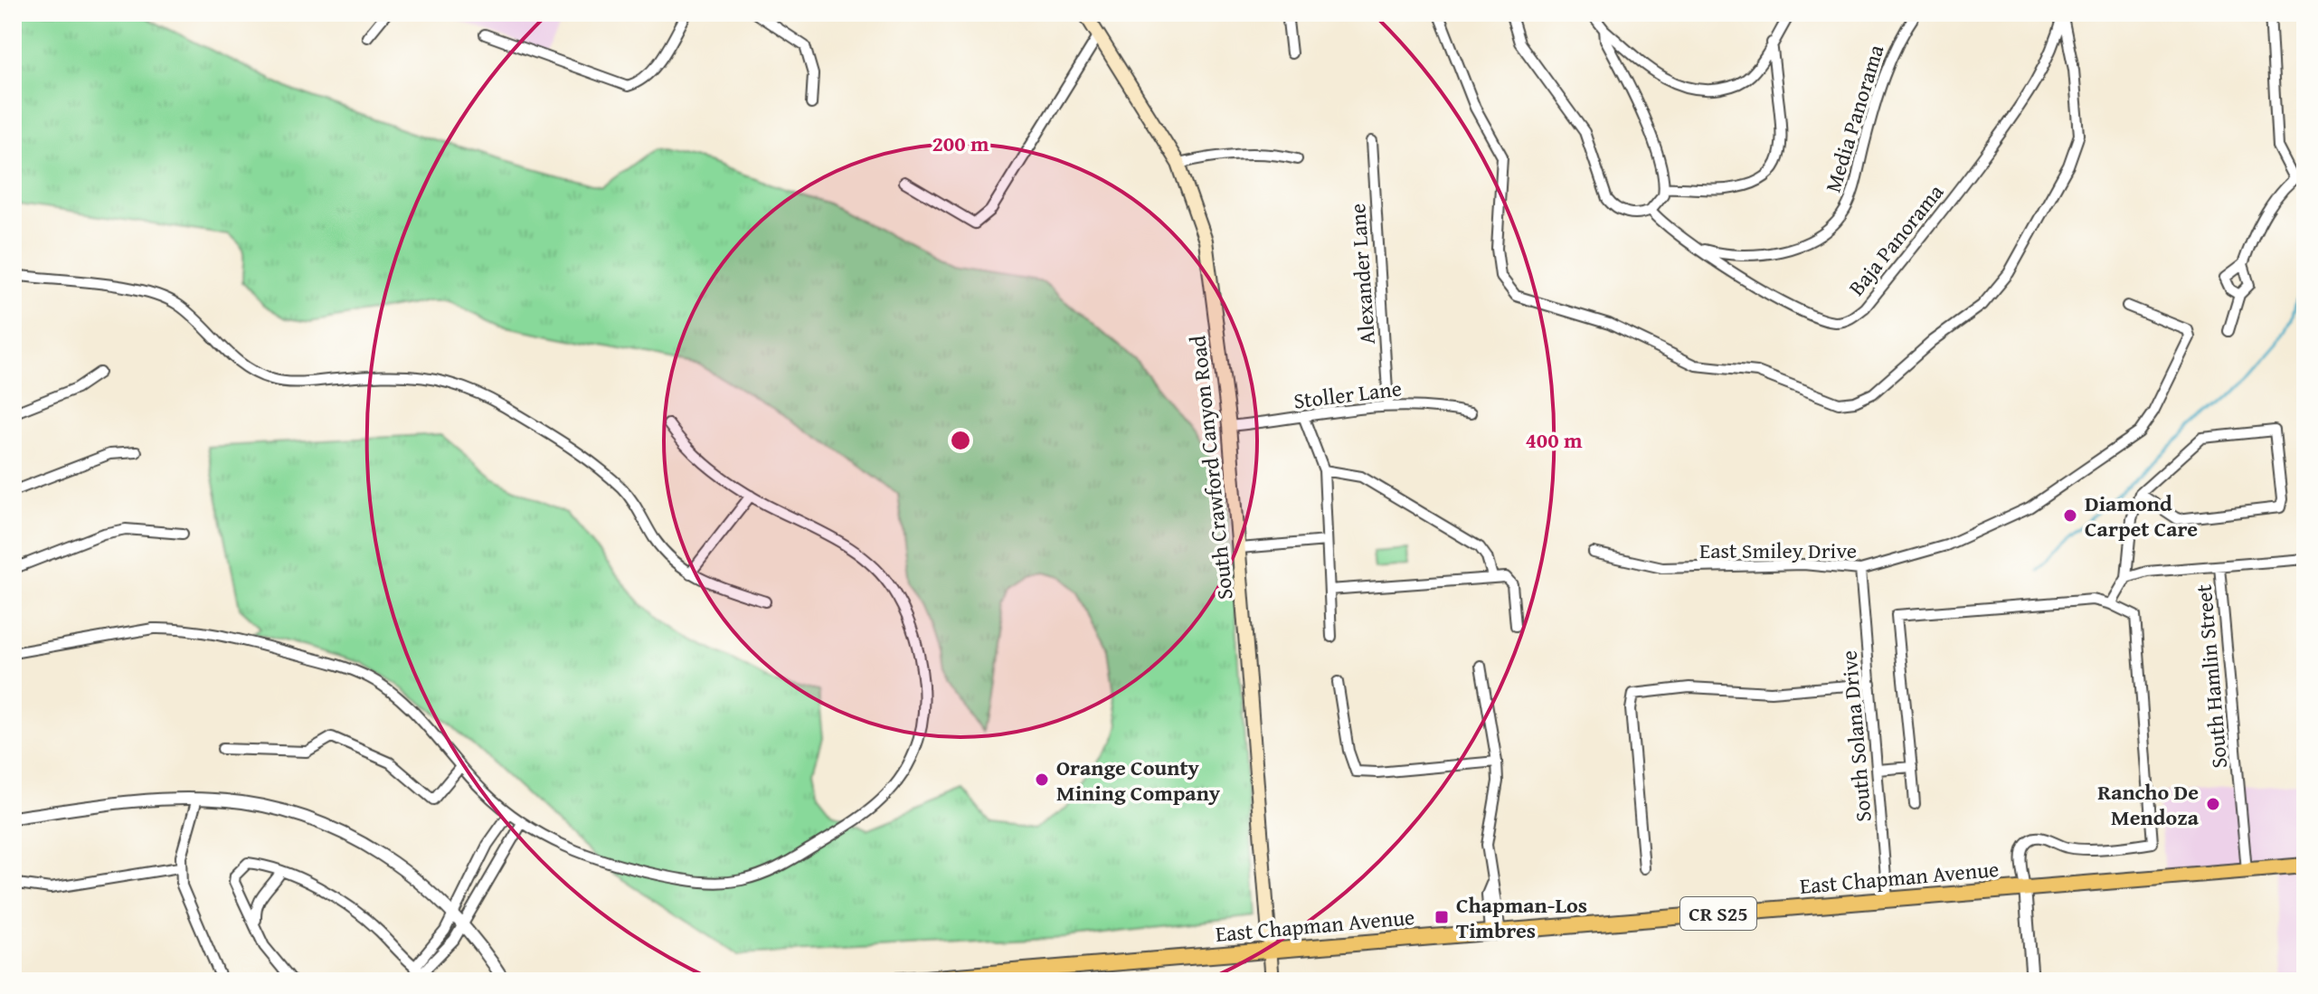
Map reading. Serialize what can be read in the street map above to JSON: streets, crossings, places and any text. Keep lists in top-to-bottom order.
{
  "streets": {
    "main road": ["South Crawford Canyon Road", "East Chapman Avenue", "CR S25"],
    "street": [
      "Media Panorama",
      "Baja Panorama",
      "Alexander Lane",
      "Stoller Lane",
      "East Smiley Drive",
      "South Hamlin Street",
      "South Solana Drive"
    ]
  },
  "crossings": [
    ["Media Panorama", "Baja Panorama"],
    ["Alexander Lane", "Stoller Lane"],
    ["Stoller Lane", "South Crawford Canyon Road"],
    ["South Crawford Canyon Road", "East Chapman Avenue"],
    ["East Smiley Drive", "South Solana Drive"],
    ["South Hamlin Street", "East Chapman Avenue"],
    ["South Solana Drive", "East Chapman Avenue"]
  ],
  "places": {
    "other": ["Diamond Carpet Care", "Orange County Mining Company", "Rancho De Mendoza"],
    "transit": ["Chapman-Los Timbres"]
  },
  "rings": ["200 m", "400 m"]
}
